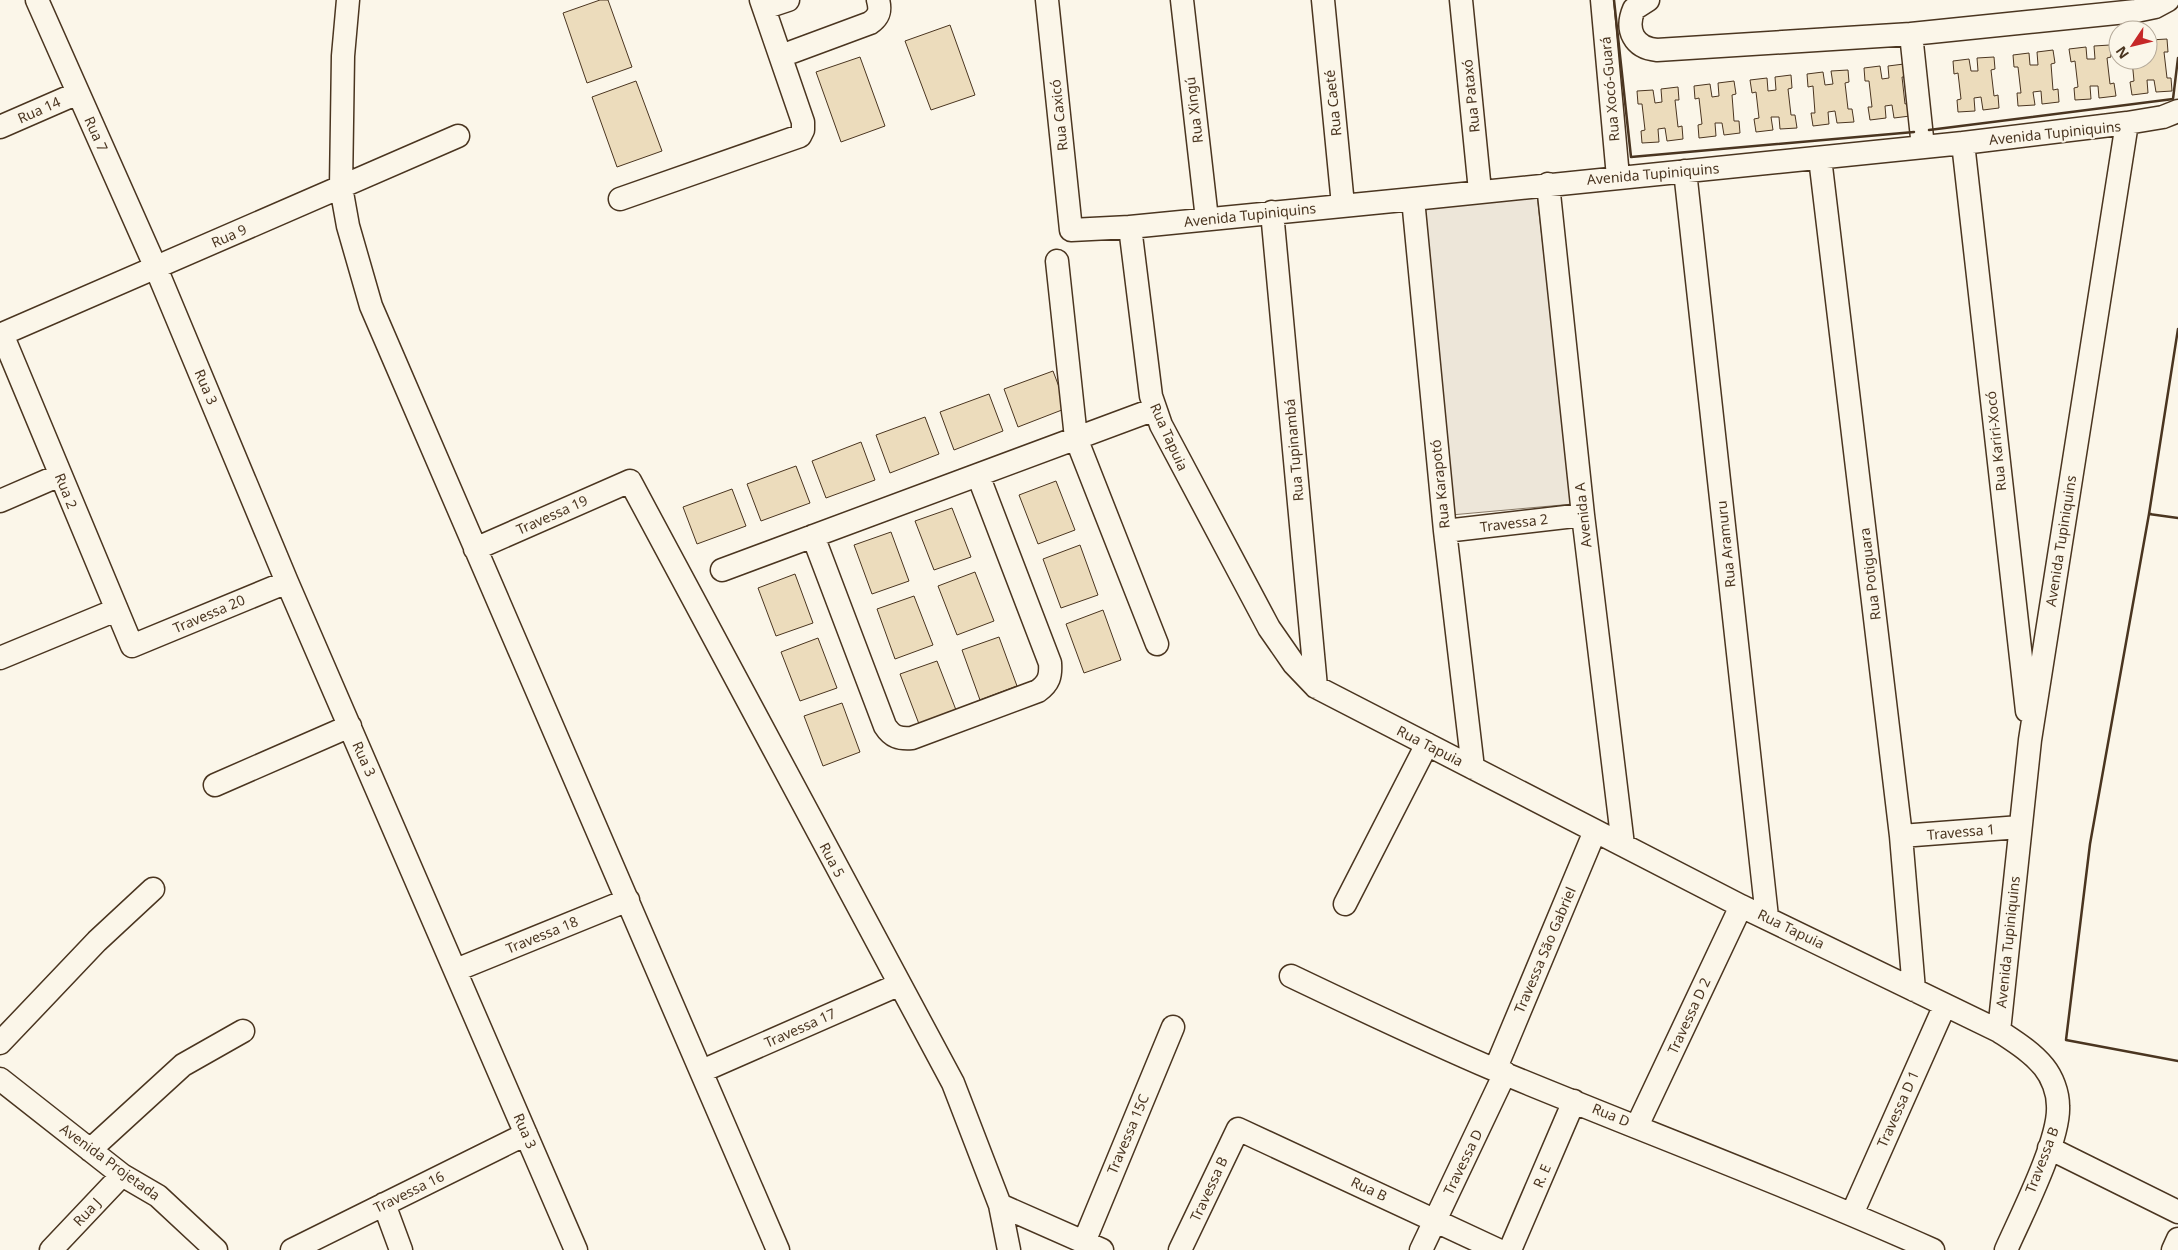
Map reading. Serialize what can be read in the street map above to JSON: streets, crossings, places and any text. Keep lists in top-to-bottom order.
{
  "streets": {
    "street": [
      "Rua Xocó-Guará",
      "Rua Pataxó",
      "Rua Caeté",
      "Rua 14",
      "Rua Xingú",
      "Rua Caxicó",
      "Avenida Tupiniquins",
      "Rua 7",
      "Rua 9",
      "Rua 3",
      "Rua Tapuia",
      "Rua Kariri-Xocó",
      "Rua Tupinambá",
      "Rua Karapotó",
      "Rua 2",
      "Travessa 19",
      "Avenida A",
      "Travessa 2",
      "Rua Aramuru",
      "Rua Potiguara",
      "Travessa 20",
      "Travessa 1",
      "Rua 5",
      "Travessa 18",
      "Travessa São Gabriel",
      "Travessa D 2",
      "Travessa 17",
      "Travessa D 1",
      "Rua D",
      "Travessa 15C",
      "Travessa B",
      "Avenida Projetada",
      "Travessa D",
      "R. E",
      "Rua B",
      "Travessa 16",
      "Rua J"
    ]
  },
  "crossings": [
    ["Rua Xocó-Guará", "Avenida Tupiniquins"],
    ["Rua Pataxó", "Avenida Tupiniquins"],
    ["Rua Caeté", "Avenida Tupiniquins"],
    ["Rua 14", "Rua 7"],
    ["Rua Xingú", "Avenida Tupiniquins"],
    ["Rua Caxicó", "Avenida Tupiniquins"],
    ["Avenida Tupiniquins", "Rua Tapuia"],
    ["Avenida Tupiniquins", "Rua Kariri-Xocó"],
    ["Avenida Tupiniquins", "Rua Tupinambá"],
    ["Avenida Tupiniquins", "Rua Karapotó"],
    ["Avenida Tupiniquins", "Avenida A"],
    ["Avenida Tupiniquins", "Rua Aramuru"],
    ["Avenida Tupiniquins", "Rua Potiguara"],
    ["Avenida Tupiniquins", "Travessa 1"],
    ["Avenida Tupiniquins", "Travessa B"],
    ["Rua 7", "Rua 9"],
    ["Rua 7", "Rua 3"],
    ["Rua 9", "Rua 3"],
    ["Rua 9", "Rua 2"],
    ["Rua 3", "Travessa 20"],
    ["Rua 3", "Travessa 18"],
    ["Rua 3", "Travessa 16"],
    ["Rua Tapuia", "Rua Tupinambá"],
    ["Rua Tapuia", "Rua Karapotó"],
    ["Rua Tapuia", "Avenida A"],
    ["Rua Tapuia", "Rua Aramuru"],
    ["Rua Tapuia", "Rua Potiguara"],
    ["Rua Tapuia", "Travessa São Gabriel"],
    ["Rua Tapuia", "Travessa D 2"],
    ["Rua Tapuia", "Travessa D 1"],
    ["Rua Tapuia", "Travessa B"],
    ["Rua Karapotó", "Travessa 2"],
    ["Rua 2", "Travessa 20"],
    ["Travessa 19", "Rua 5"],
    ["Avenida A", "Travessa 2"],
    ["Rua Potiguara", "Travessa 1"],
    ["Rua 5", "Travessa 17"],
    ["Travessa São Gabriel", "Rua D"],
    ["Travessa São Gabriel", "Travessa D"],
    ["Travessa D 2", "Rua D"],
    ["Travessa D 1", "Rua D"],
    ["Rua D", "Travessa D"],
    ["Rua D", "R. E"],
    ["Travessa B", "Rua B"],
    ["Avenida Projetada", "Rua J"],
    ["Travessa D", "Rua B"]
  ],
  "north": "bottom left"
}
